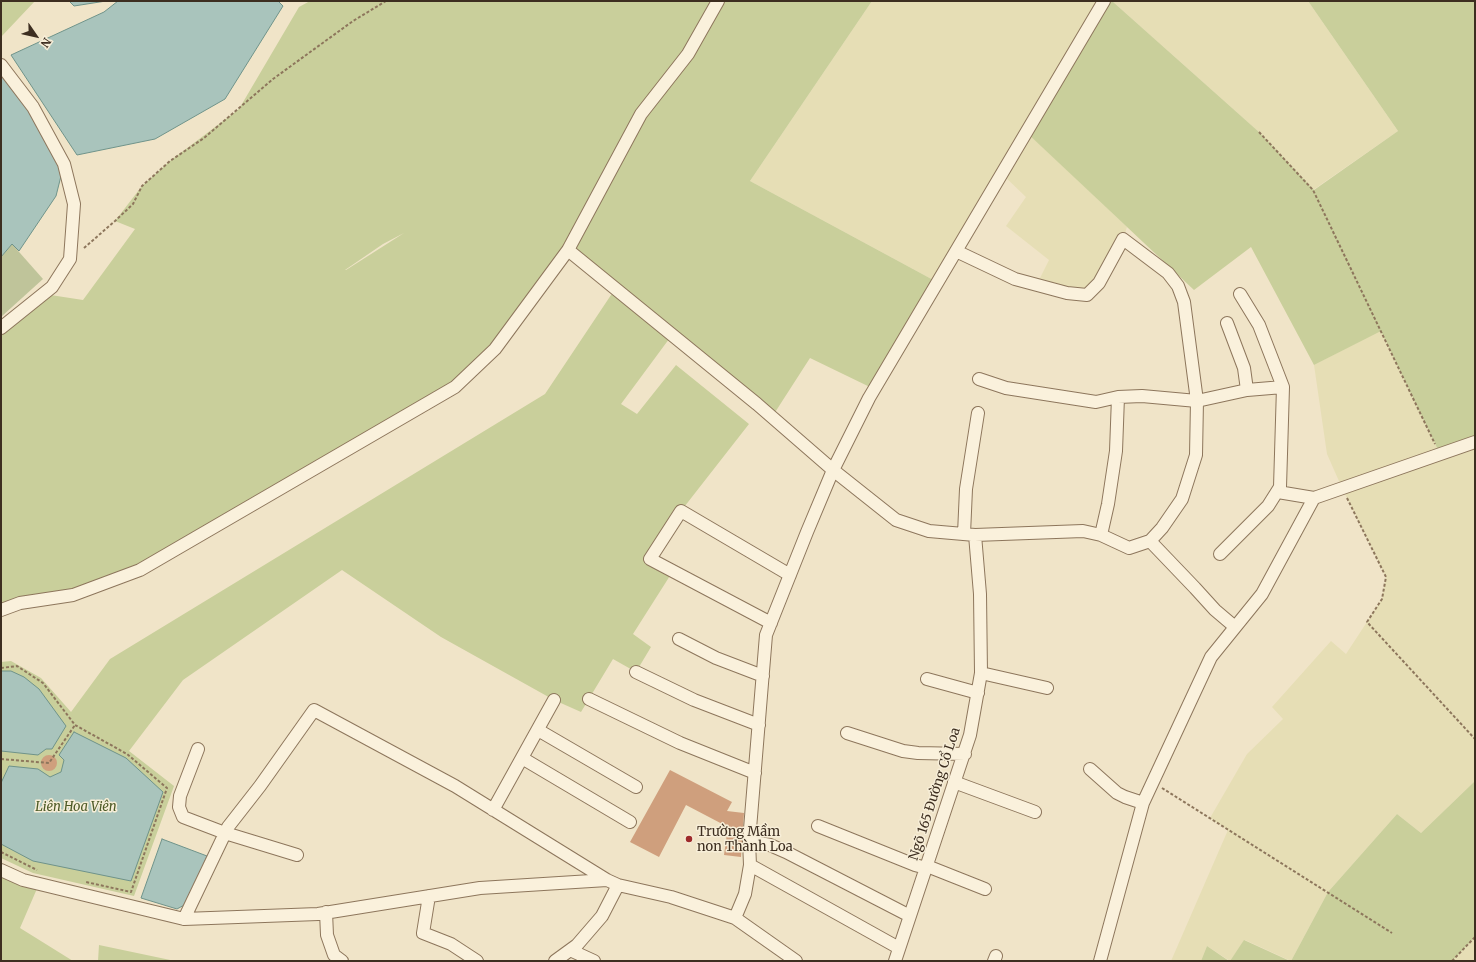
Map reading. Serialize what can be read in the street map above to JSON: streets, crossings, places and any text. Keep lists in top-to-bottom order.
{
  "streets": {
    "street": ["Ngõ 165 Đường Cổ Loa"]
  },
  "parks": ["Liên Hoa Viên"],
  "places": ["Trường Mầm non Thành Loa"],
  "north": "bottom right"
}
